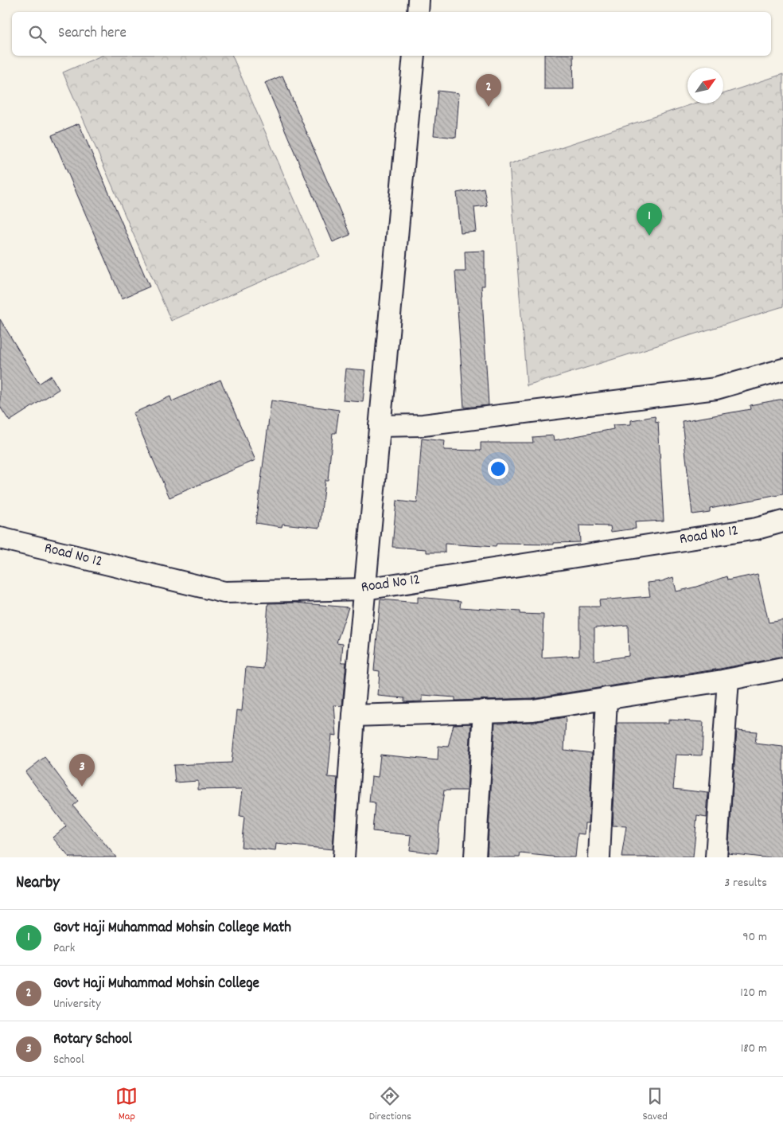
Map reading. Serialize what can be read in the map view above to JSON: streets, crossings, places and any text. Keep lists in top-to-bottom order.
{
  "streets": {
    "street": ["Road No 12"]
  },
  "north": "top right",
  "page": {
    "search": "Search here",
    "pins": ["2", "1", "3"],
    "heading": ["Nearby", "3 results"],
    "list": [
      {
        "mark": "1",
        "name": "Govt Haji Muhammad Mohsin College Math",
        "note": "Park",
        "value": "90 m"
      },
      {
        "mark": "2",
        "name": "Govt Haji Muhammad Mohsin College",
        "note": "University",
        "value": "120 m"
      },
      {
        "mark": "3",
        "name": "Rotary School",
        "note": "School",
        "value": "180 m"
      }
    ],
    "nav": ["Map", "Directions", "Saved"]
  }
}
